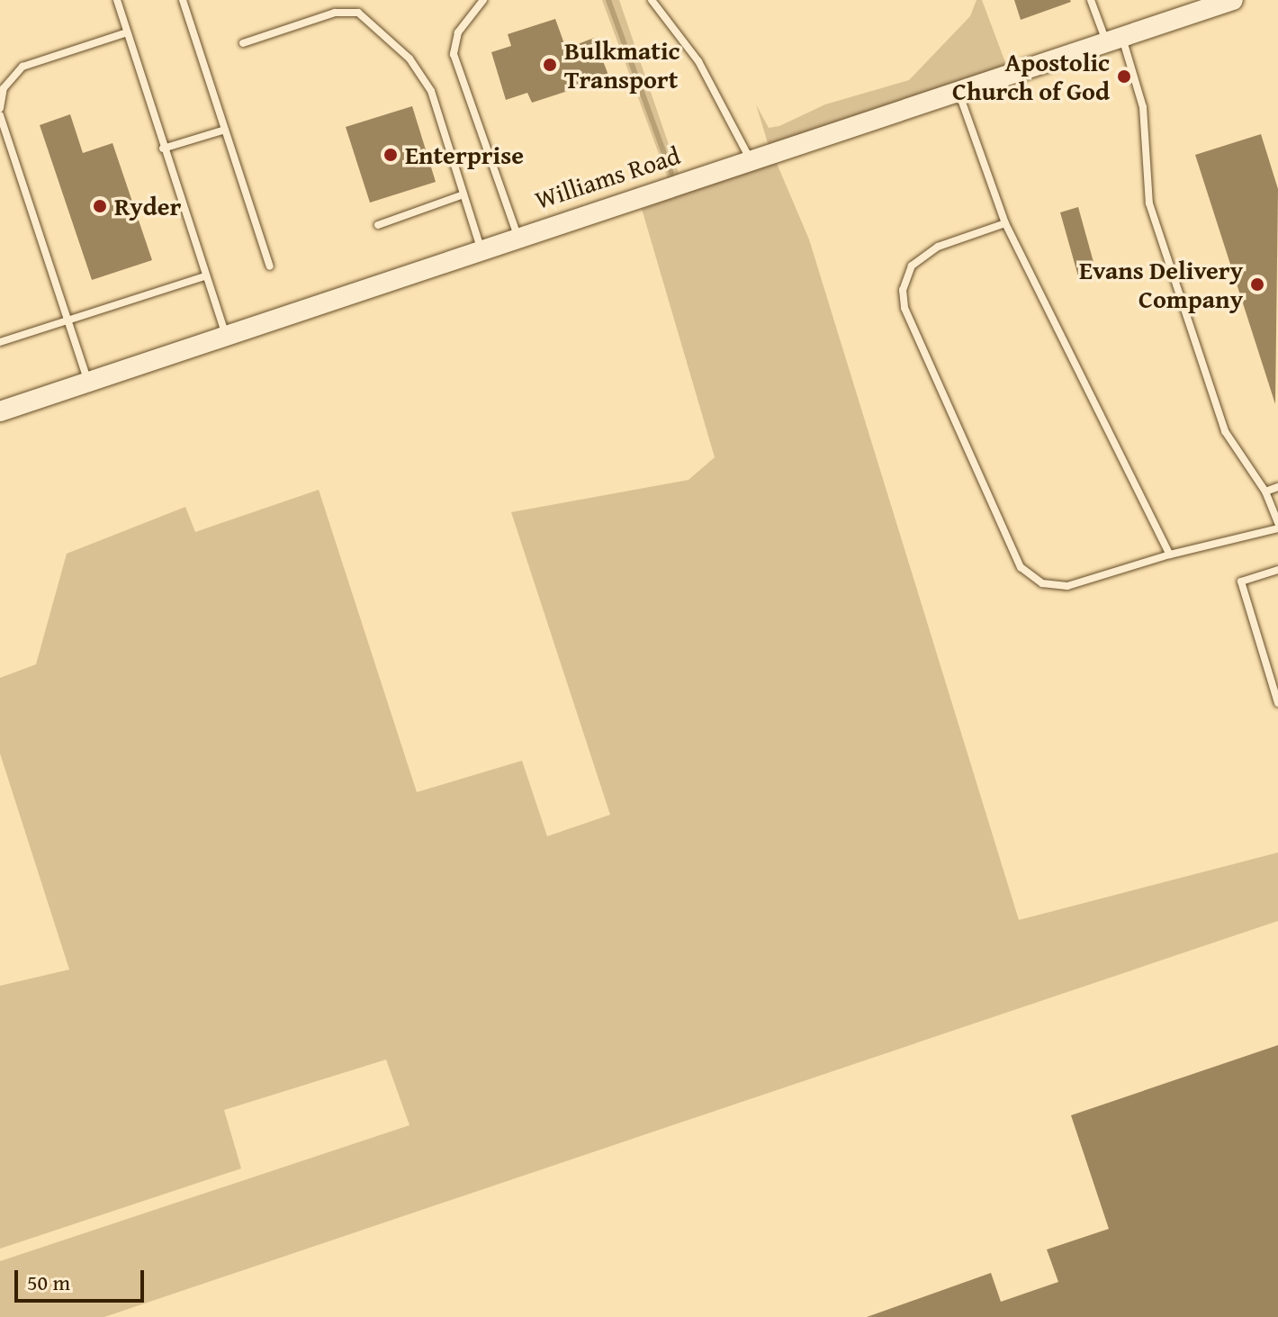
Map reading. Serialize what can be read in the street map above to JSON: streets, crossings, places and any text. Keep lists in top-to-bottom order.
{
  "streets": {
    "main road": ["Williams Road"]
  },
  "places": [
    "Bulkmatic Transport",
    "Apostolic Church of God",
    "Enterprise",
    "Ryder",
    "Evans Delivery Company"
  ],
  "scale_bar": "50 m"
}
